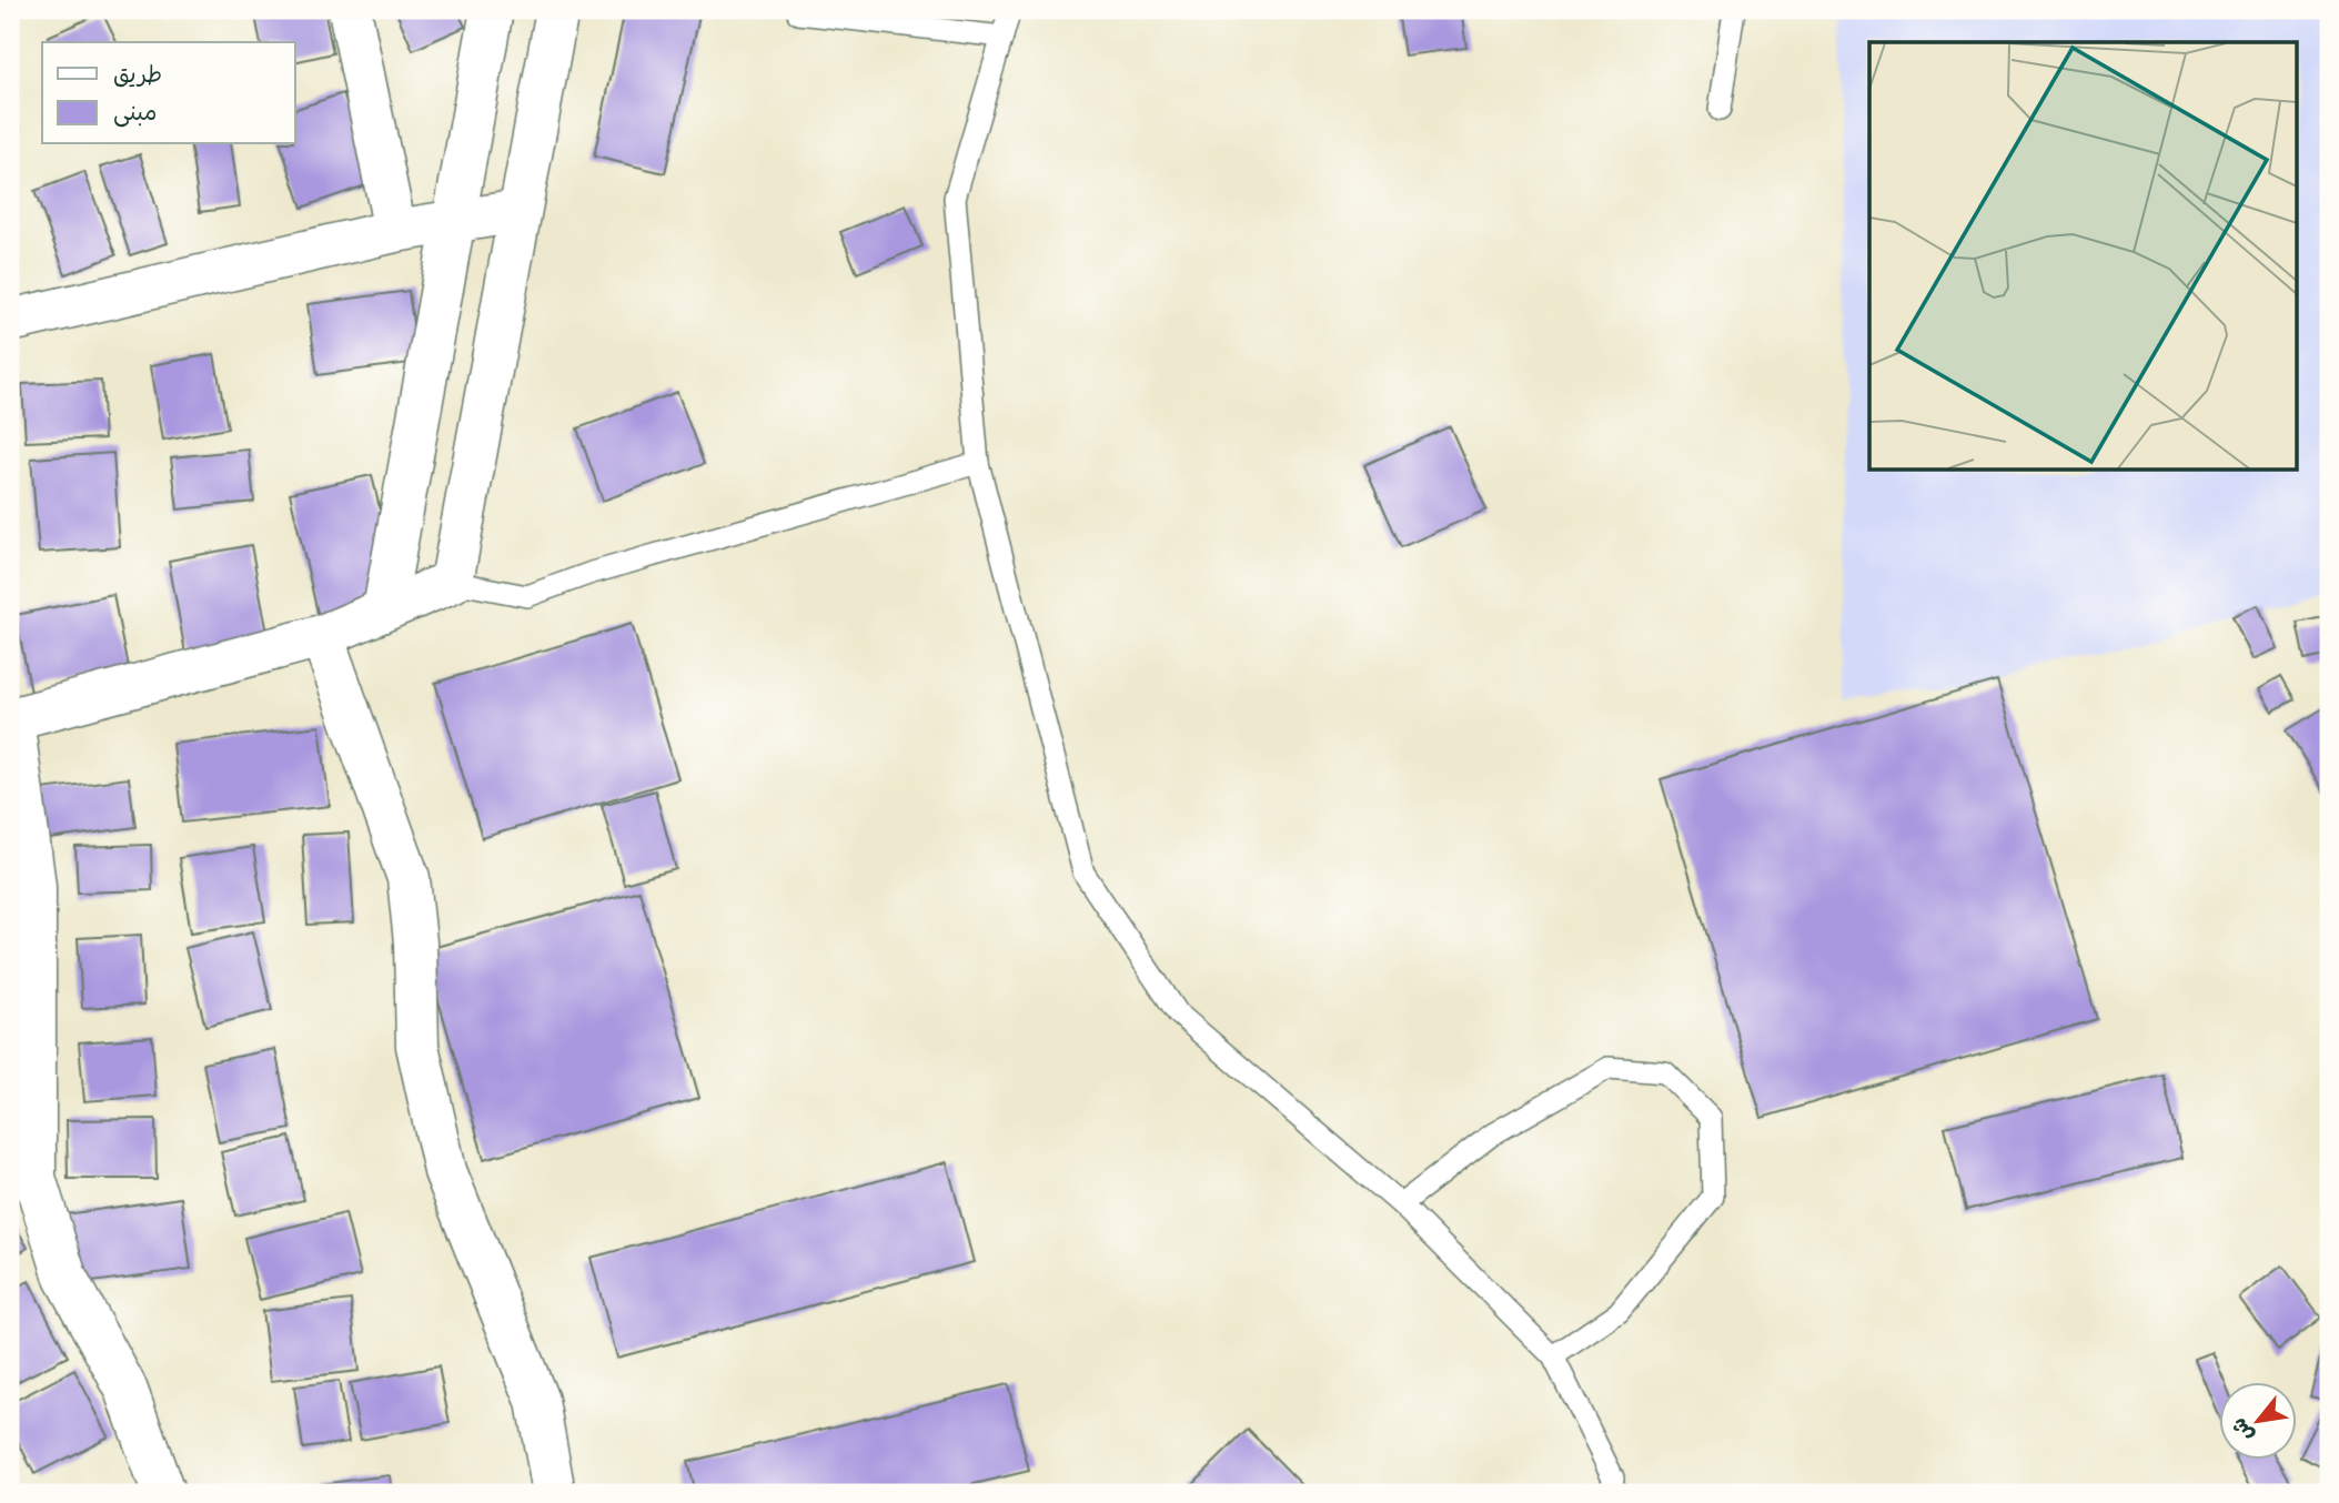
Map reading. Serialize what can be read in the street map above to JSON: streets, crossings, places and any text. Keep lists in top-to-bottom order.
{
  "legend": ["طريق", "مبنى"],
  "north": "bottom left"
}
